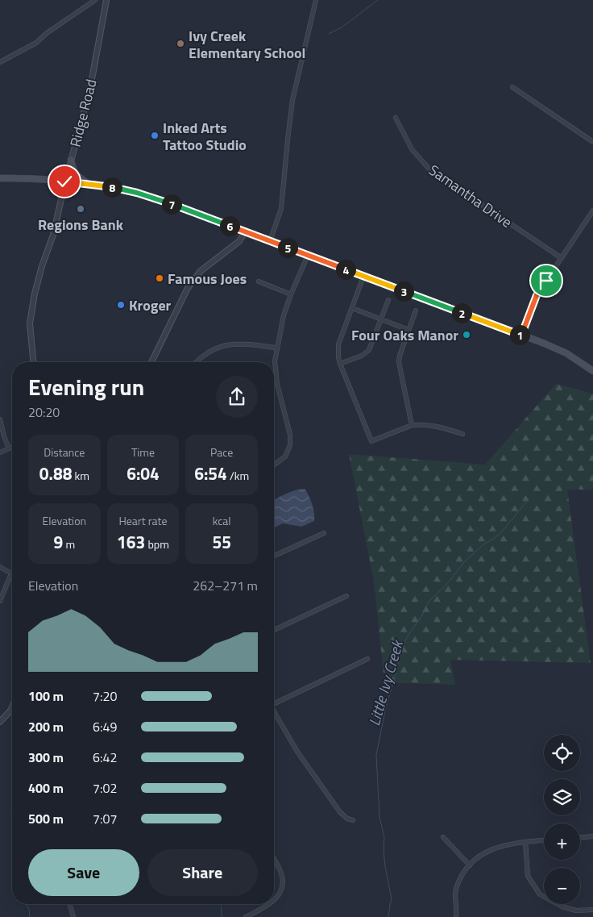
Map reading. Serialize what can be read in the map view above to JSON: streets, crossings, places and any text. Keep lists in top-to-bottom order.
{
  "streets": {
    "street": ["Ridge Road", "Samantha Drive"]
  },
  "water": ["Little Ivy Creek"],
  "places": [
    "Ivy Creek Elementary School",
    "Inked Arts Tattoo Studio",
    "Regions Bank",
    "Famous Joes",
    "Kroger",
    "Four Oaks Manor"
  ],
  "page": {
    "pins": [
      "8",
      "7",
      "6",
      "5",
      "4",
      "3",
      "2",
      "1"
    ],
    "heading": ["Evening run", "20:20"],
    "stats": [
      ["Distance", "0.88 km"],
      ["Time", "6:04"],
      ["Pace", "6:54 /km"],
      ["Elevation", "9 m"],
      ["Heart rate", "163 bpm"],
      ["kcal", "55"]
    ],
    "chart": ["Elevation", "262–271 m"],
    "list": [
      {
        "name": "100 m",
        "note": "7:20"
      },
      {
        "name": "200 m",
        "note": "6:49"
      },
      {
        "name": "300 m",
        "note": "6:42"
      },
      {
        "name": "400 m",
        "note": "7:02"
      },
      {
        "name": "500 m",
        "note": "7:07"
      }
    ],
    "map_buttons": ["+", "−"],
    "buttons": ["Save", "Share"]
  }
}
